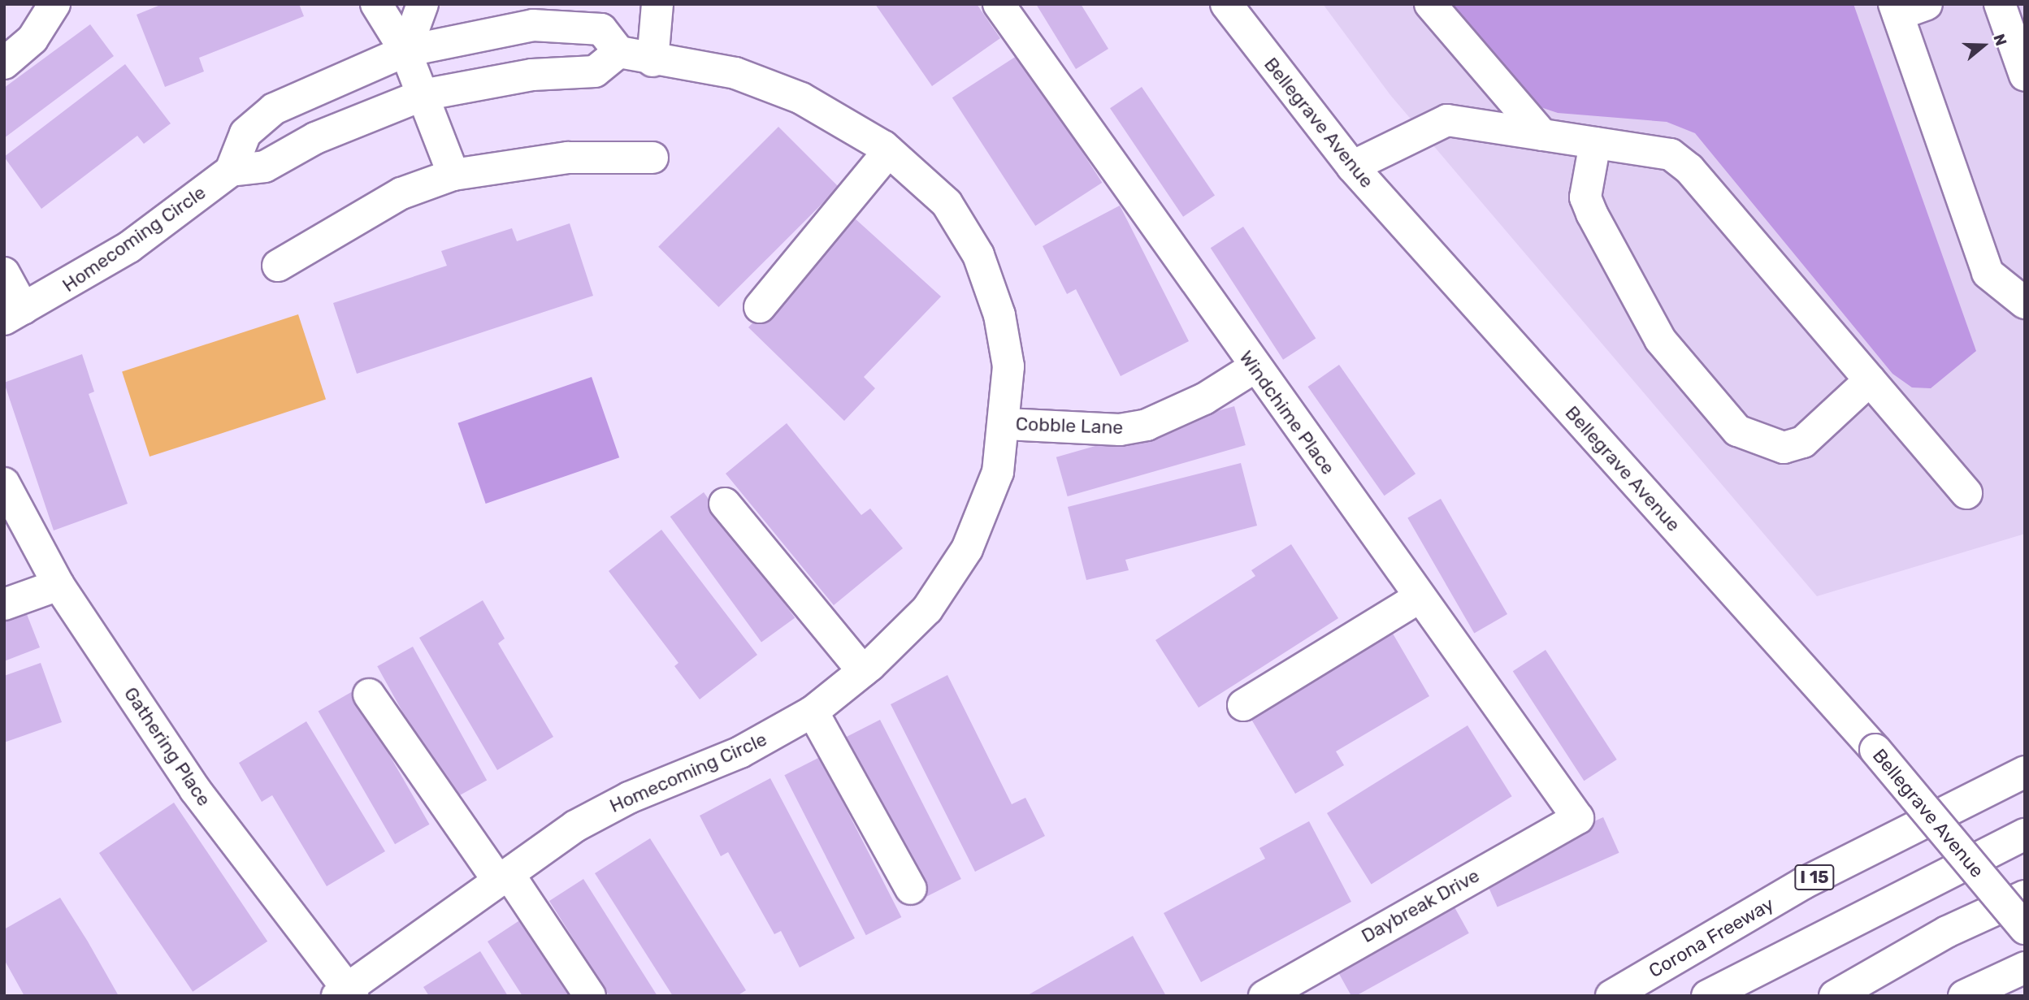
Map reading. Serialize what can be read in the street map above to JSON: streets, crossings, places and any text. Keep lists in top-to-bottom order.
{
  "streets": {
    "main road": [
      "Bellegrave Avenue",
      "Homecoming Circle",
      "Windchime Place",
      "Cobble Lane",
      "Gathering Place",
      "I 15",
      "Daybreak Drive",
      "Corona Freeway"
    ]
  },
  "crossings": [
    ["Homecoming Circle", "Cobble Lane"],
    ["Homecoming Circle", "Gathering Place"],
    ["Windchime Place", "Cobble Lane"],
    ["Windchime Place", "Daybreak Drive"]
  ],
  "north": "right"
}
